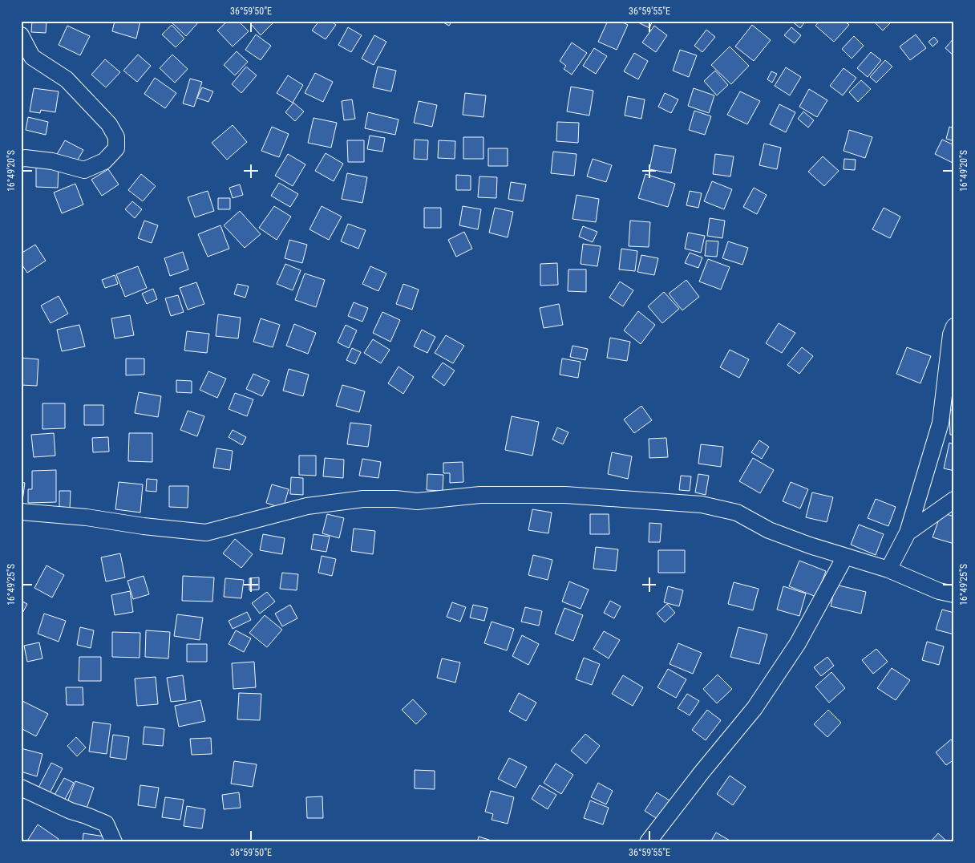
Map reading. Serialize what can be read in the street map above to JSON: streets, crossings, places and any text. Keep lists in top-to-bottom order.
{
  "coordinates": [
    "36°59'50\"E",
    "36°59'55\"E",
    "16°49'20\"S",
    "16°49'25\"S"
  ]
}
